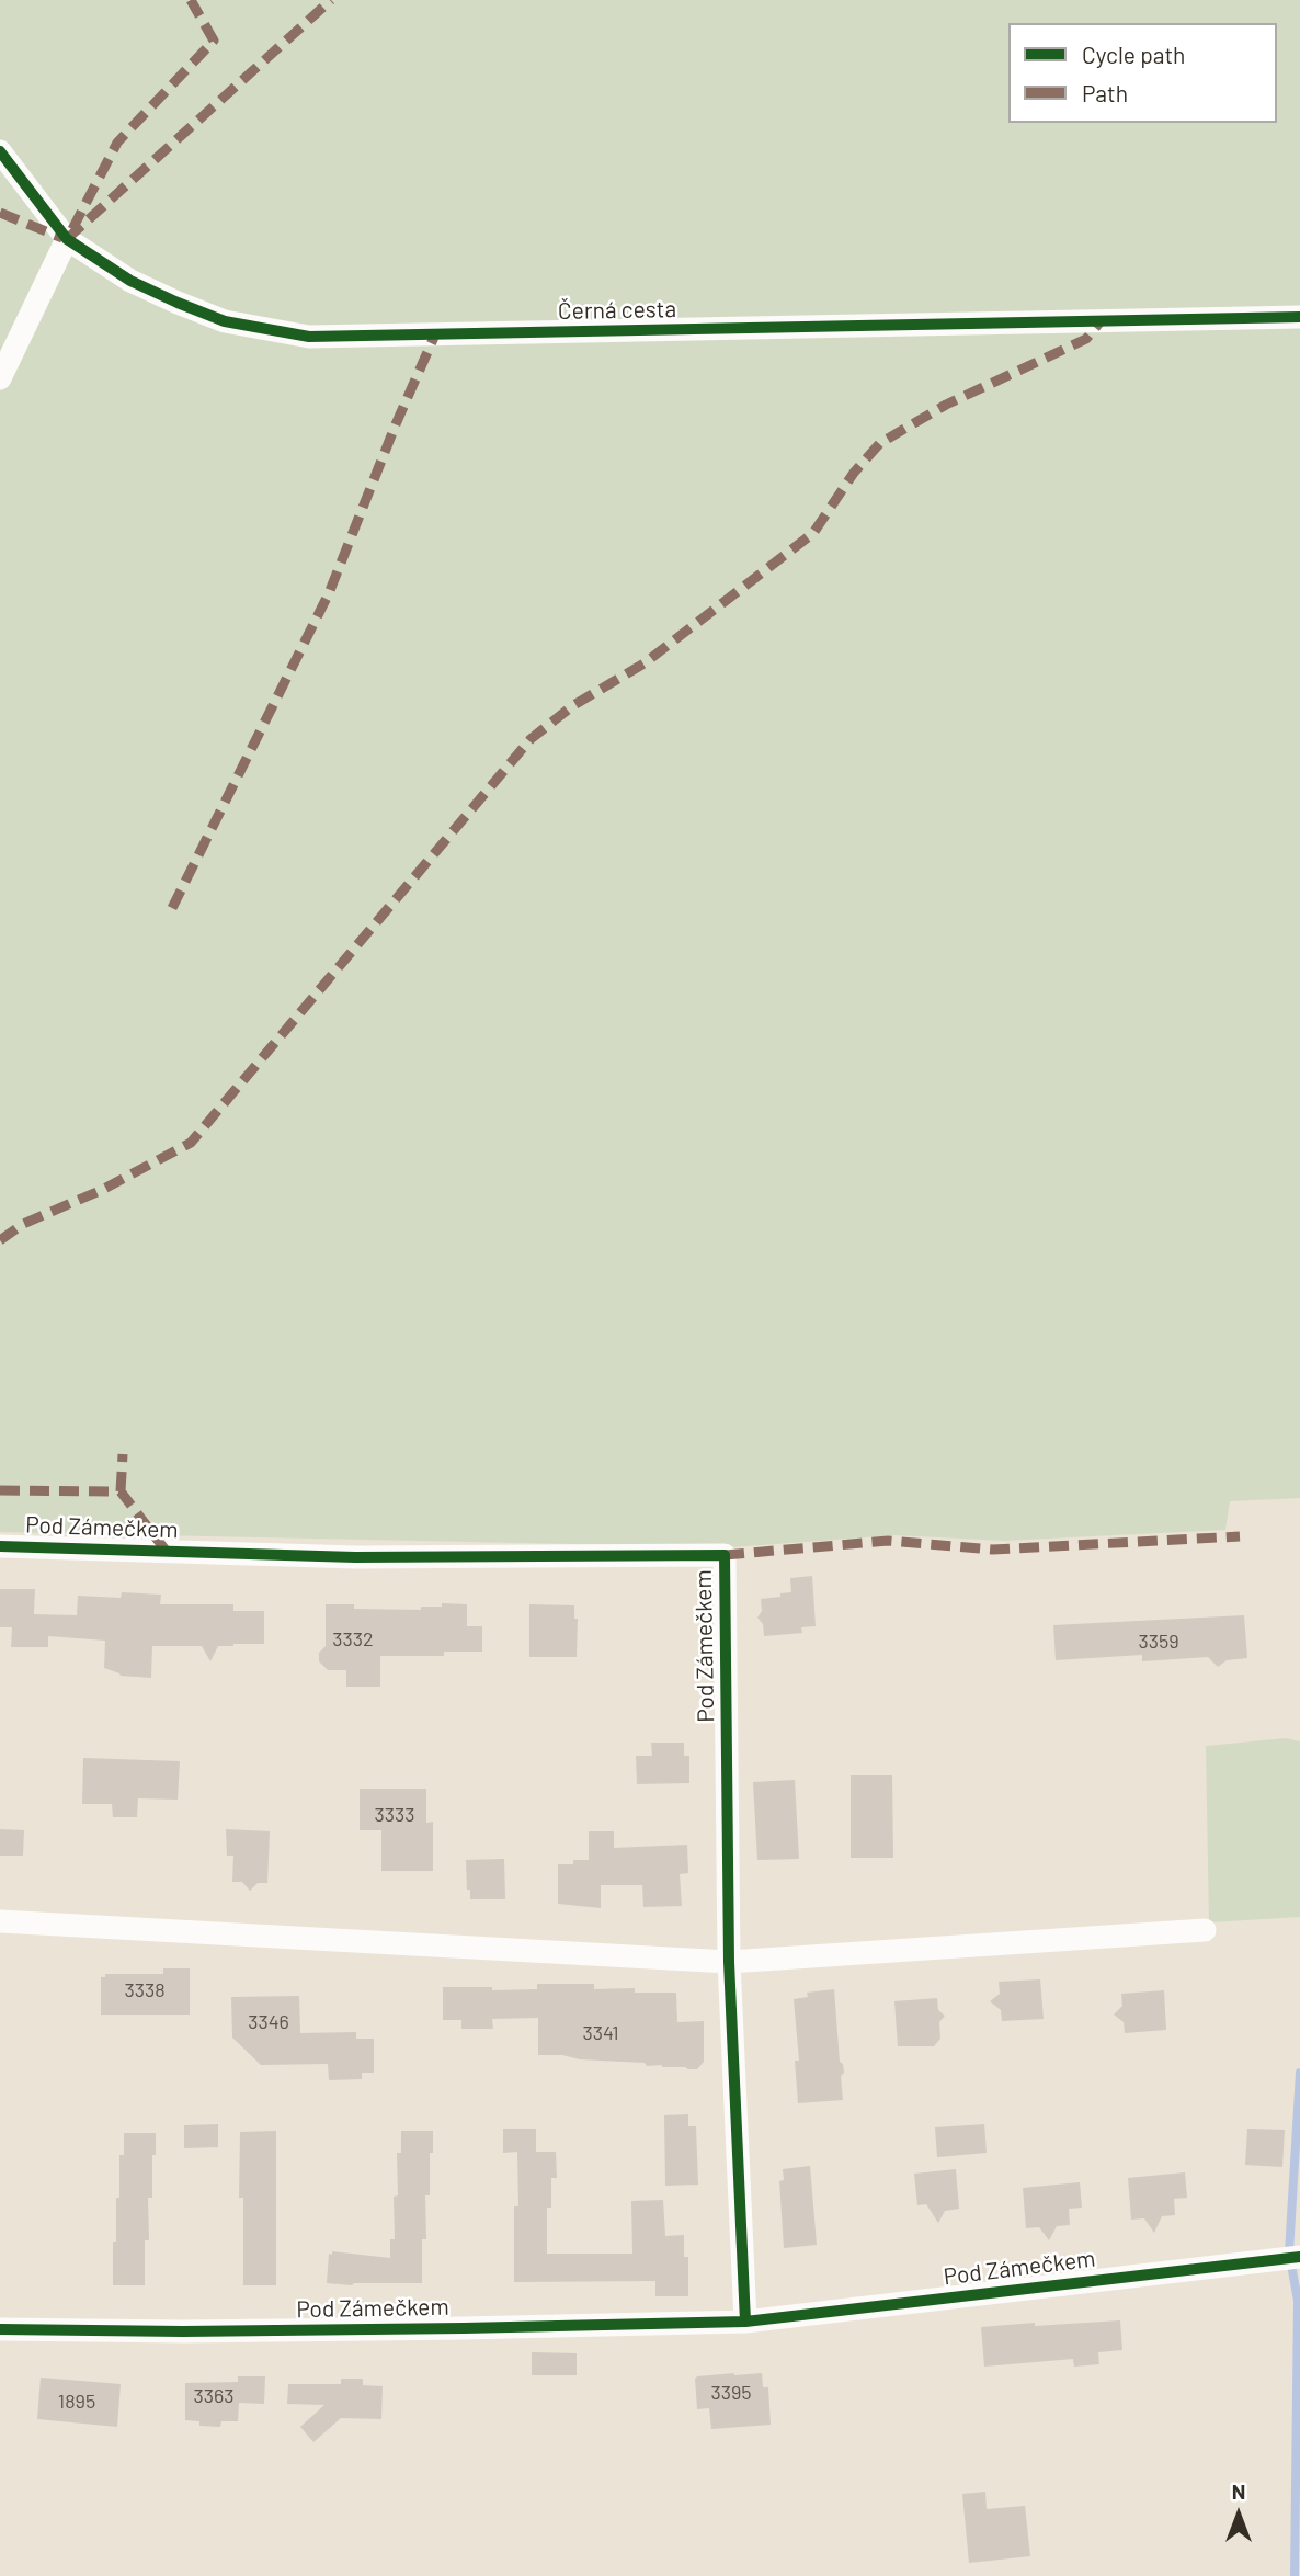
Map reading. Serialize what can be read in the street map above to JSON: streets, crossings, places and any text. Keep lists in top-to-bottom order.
{
  "streets": {
    "street": ["Černá cesta", "Pod Zámečkem"]
  },
  "house_numbers": [
    "3332",
    "3359",
    "3333",
    "3338",
    "3346",
    "3341",
    "3395",
    "3363",
    "1895"
  ],
  "legend": ["Cycle path", "Path"],
  "north": "top"
}
